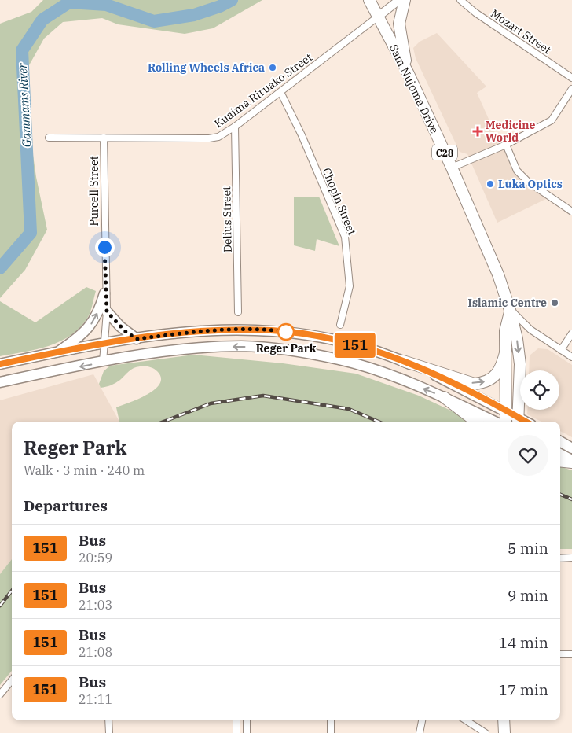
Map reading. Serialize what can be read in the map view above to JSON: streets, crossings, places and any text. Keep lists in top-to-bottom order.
{
  "streets": {
    "highway": ["Sam Nujoma Drive", "C28"],
    "street": [
      "Mozart Street",
      "Kuaima Riruako Street",
      "Purcell Street",
      "Chopin Street",
      "Delius Street"
    ]
  },
  "crossings": [
    ["Sam Nujoma Drive", "Kuaima Riruako Street"],
    ["Kuaima Riruako Street", "Purcell Street"],
    ["Kuaima Riruako Street", "Chopin Street"],
    ["Kuaima Riruako Street", "Delius Street"]
  ],
  "water": ["Gammams River"],
  "places": {
    "other": [
      "Rolling Wheels Africa",
      "Luka Optics",
      "Islamic Centre",
      "Reger Park"
    ],
    "health": ["Medicine World"]
  },
  "lines": ["bus line 151"],
  "page": {
    "on_map": "151",
    "heading": [
      ["Reger Park", "Walk · 3 min · 240 m"],
      "Departures"
    ],
    "list": [
      {
        "mark": "151",
        "name": "Bus",
        "note": "20:59",
        "value": "5 min"
      },
      {
        "mark": "151",
        "name": "Bus",
        "note": "21:03",
        "value": "9 min"
      },
      {
        "mark": "151",
        "name": "Bus",
        "note": "21:08",
        "value": "14 min"
      },
      {
        "mark": "151",
        "name": "Bus",
        "note": "21:11",
        "value": "17 min"
      }
    ]
  }
}
